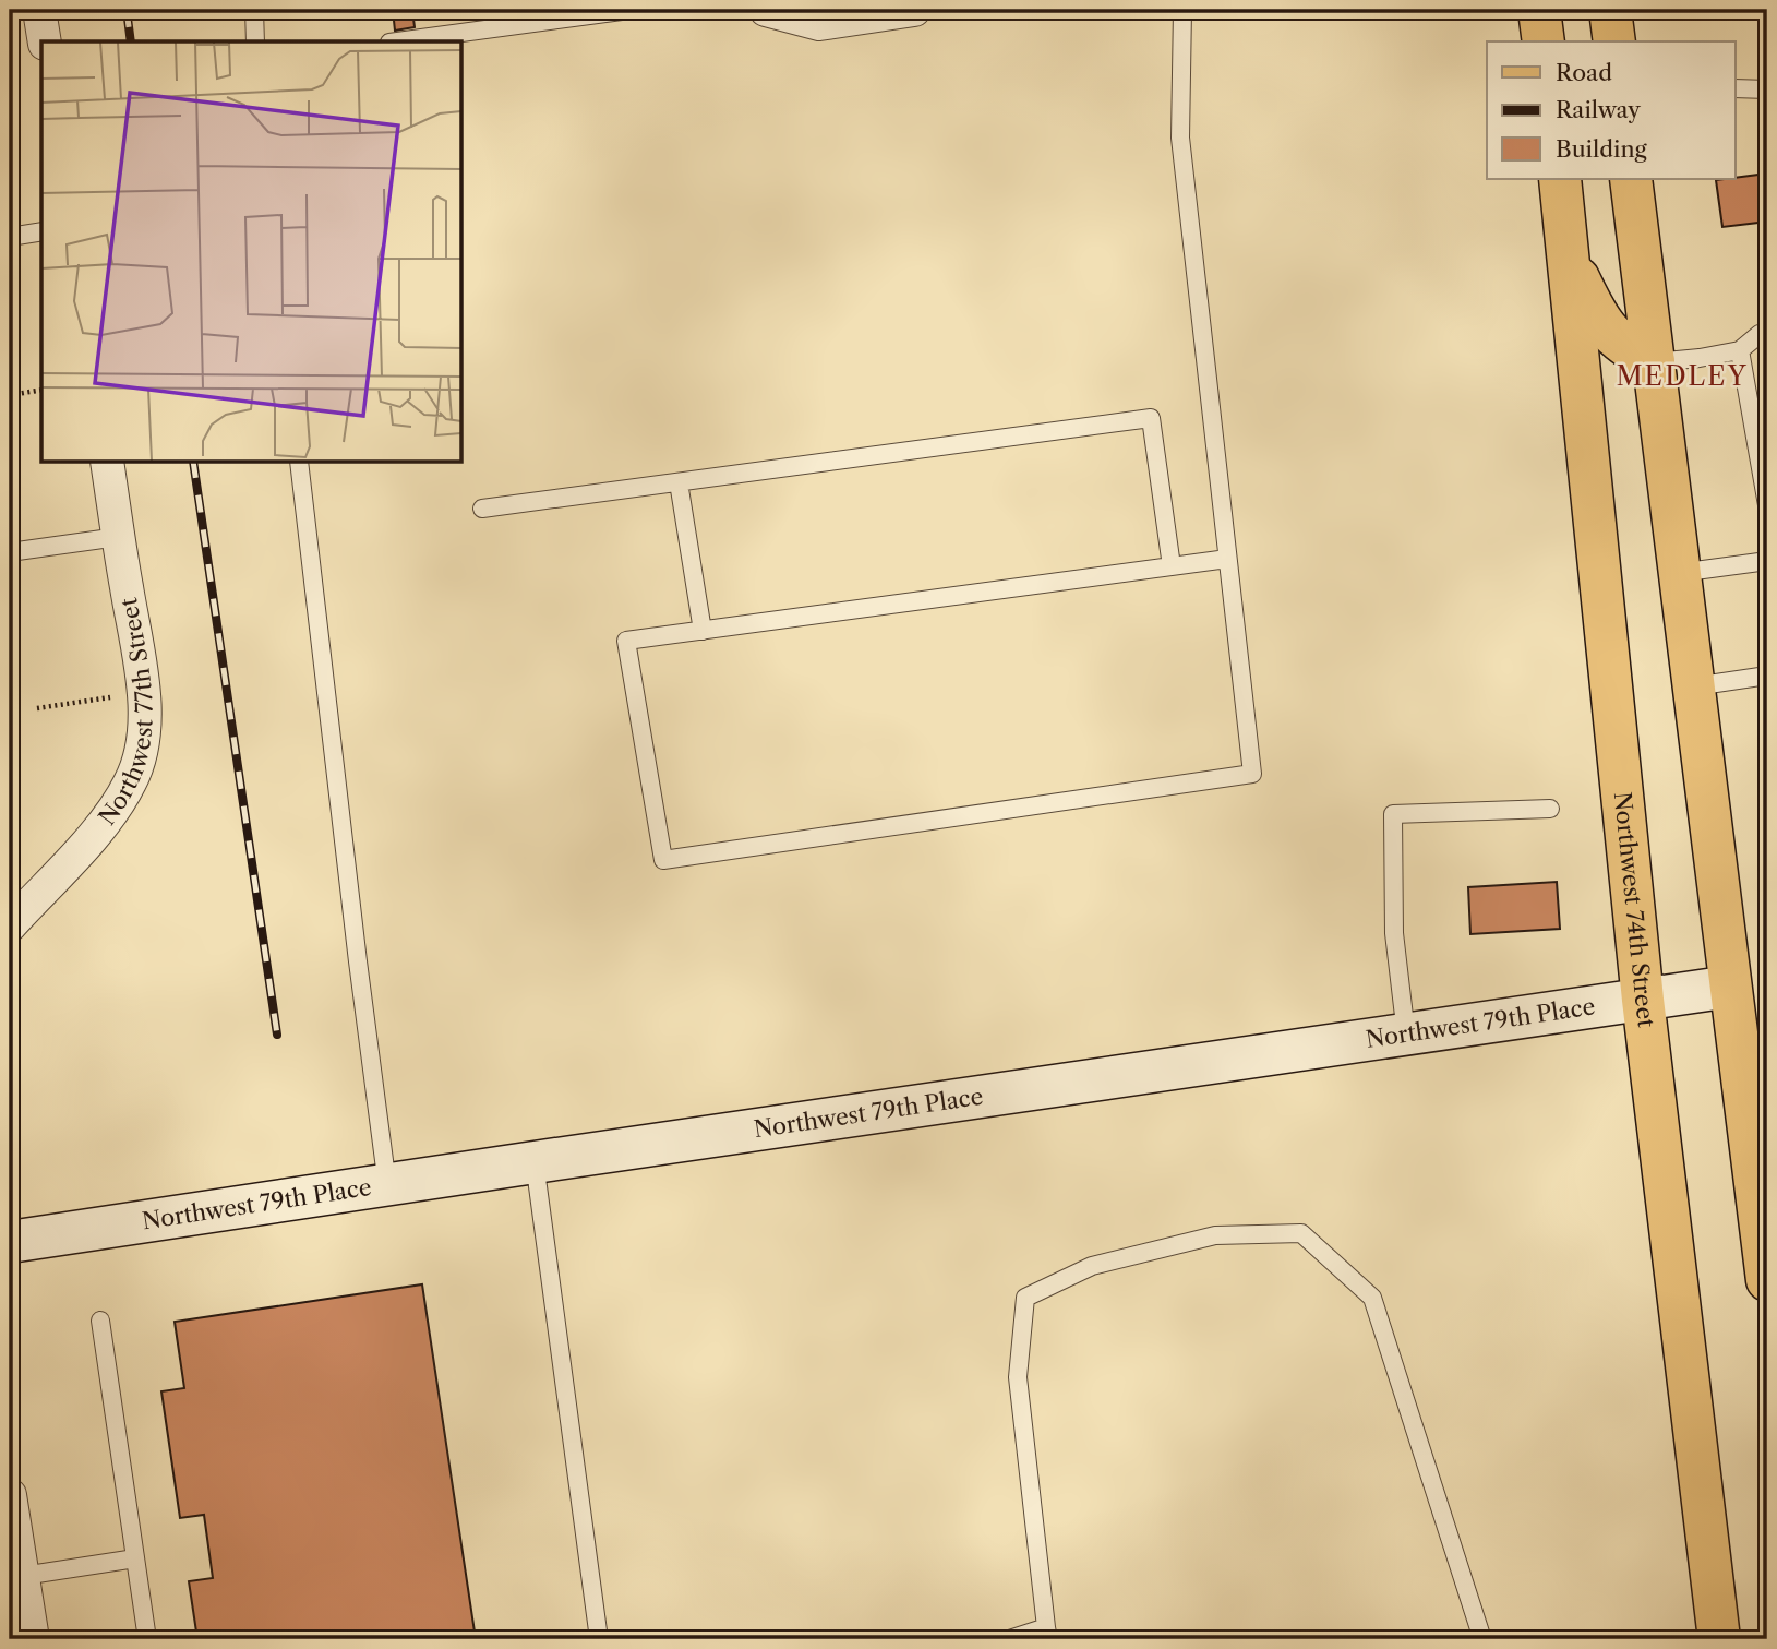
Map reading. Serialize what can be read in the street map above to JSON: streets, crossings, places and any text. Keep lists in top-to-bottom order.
{
  "streets": {
    "main road": ["Northwest 74th Street", "Northwest 79th Place"],
    "street": ["Northwest 77th Street"]
  },
  "crossings": [
    ["Northwest 74th Street", "Northwest 79th Place"]
  ],
  "districts": ["MEDLEY"],
  "legend": ["Road", "Railway", "Building"]
}
